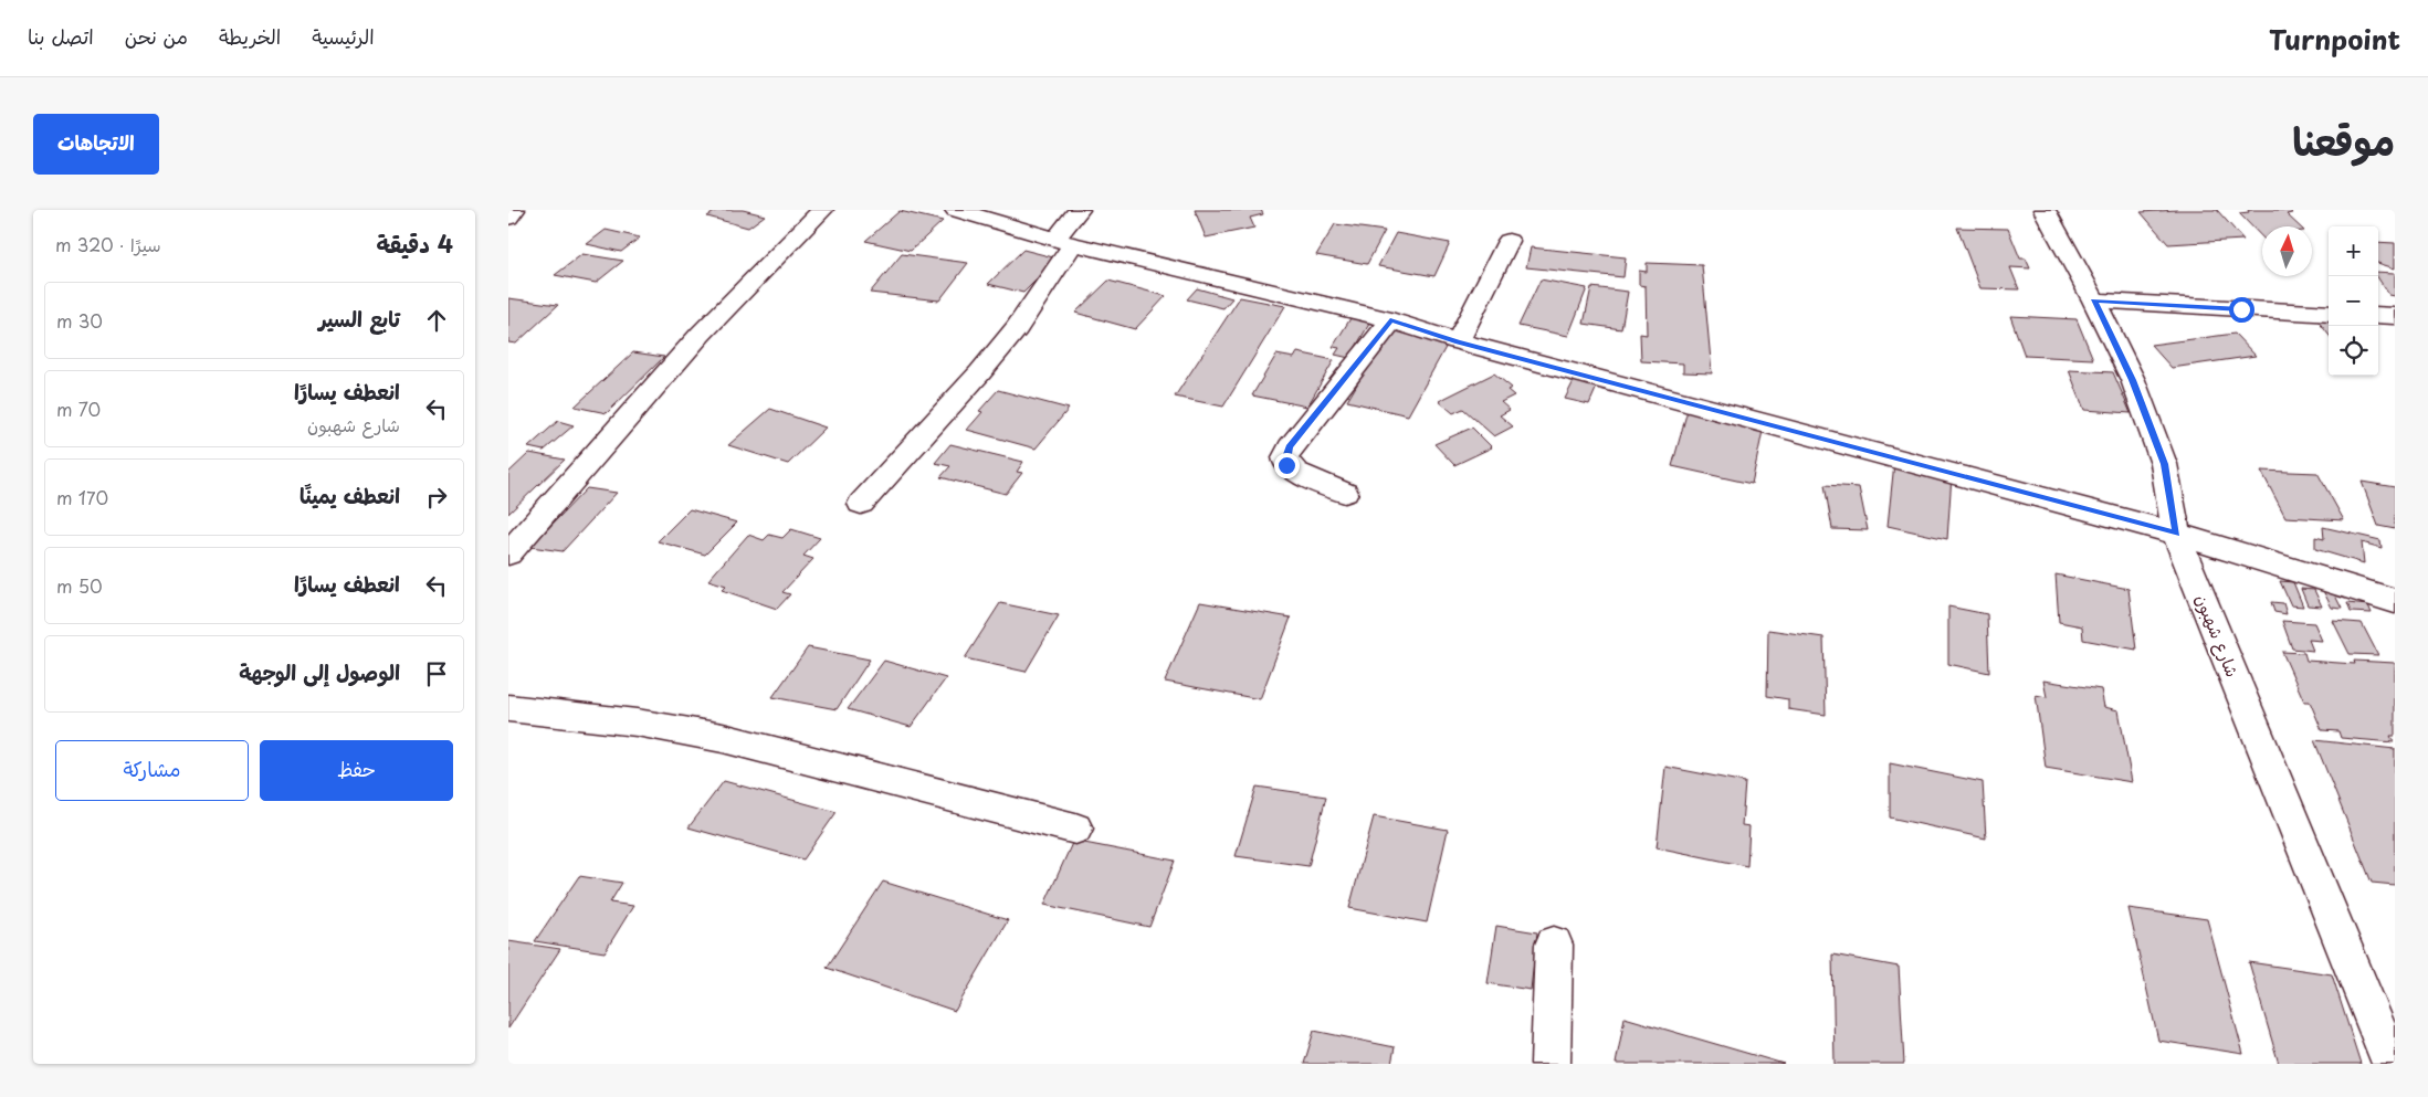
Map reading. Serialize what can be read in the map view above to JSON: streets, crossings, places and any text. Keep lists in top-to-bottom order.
{
  "streets": {
    "street": ["شارع شهبون"]
  },
  "north": "top",
  "page": {
    "header": "Turnpoint",
    "nav": [
      "الرئيسية",
      "الخريطة",
      "من نحن",
      "اتصل بنا"
    ],
    "title": "موقعنا",
    "buttons": [
      "الاتجاهات",
      ["حفظ", "مشاركة"]
    ],
    "heading": ["4 دقيقة", "سيرًا · 320 m"],
    "map_buttons": ["+", "−"],
    "list": [
      ["تابع السير", "30 m"],
      ["انعطف يسارًا", "شارع شهبون", "70 m"],
      ["انعطف يمينًا", "170 m"],
      ["انعطف يسارًا", "50 m"],
      "الوصول إلى الوجهة"
    ]
  }
}
